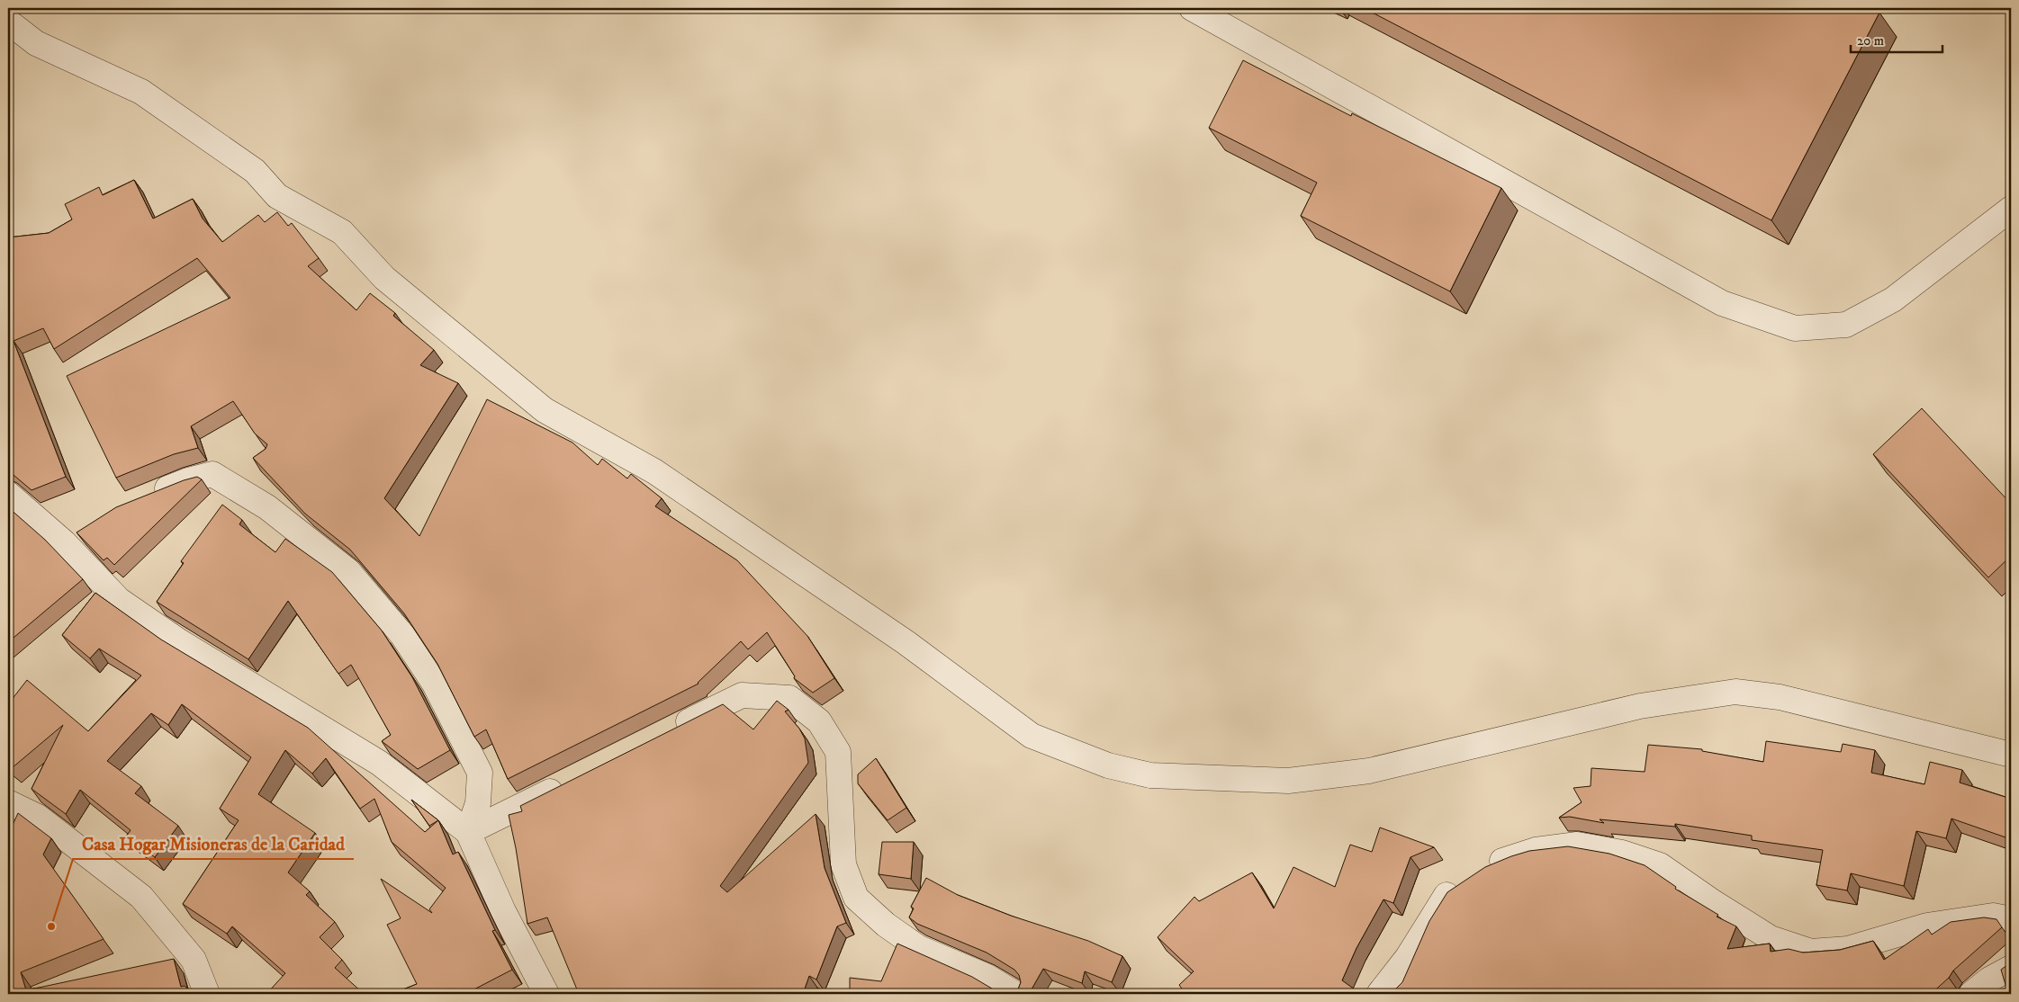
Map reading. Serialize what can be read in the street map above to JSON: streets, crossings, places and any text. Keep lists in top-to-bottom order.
{
  "places": ["Casa Hogar Misioneras de la Caridad"],
  "scale_bar": "20 m"
}
